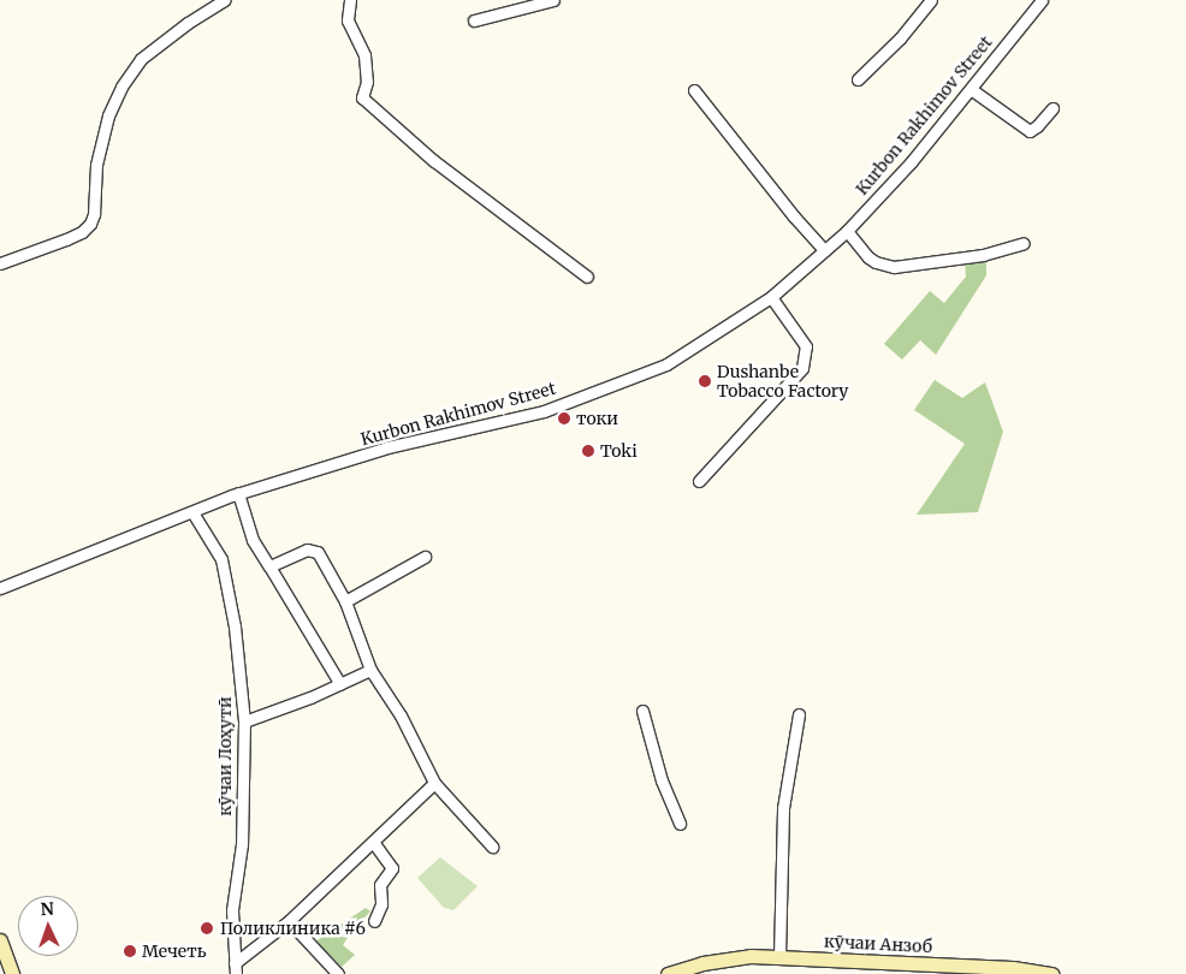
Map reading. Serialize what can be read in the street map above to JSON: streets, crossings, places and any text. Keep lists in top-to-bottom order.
{
  "streets": {
    "street": ["Kurbon Rakhimov Street", "кӯчаи Лоҳутӣ", "кӯчаи Анзоб"]
  },
  "crossings": [
    ["Kurbon Rakhimov Street", "кӯчаи Лоҳутӣ"]
  ],
  "places": [
    "Dushanbe Tobacco Factory",
    "токи",
    "Toki",
    "Поликлиника #6",
    "Мечеть"
  ],
  "north": "top"
}
